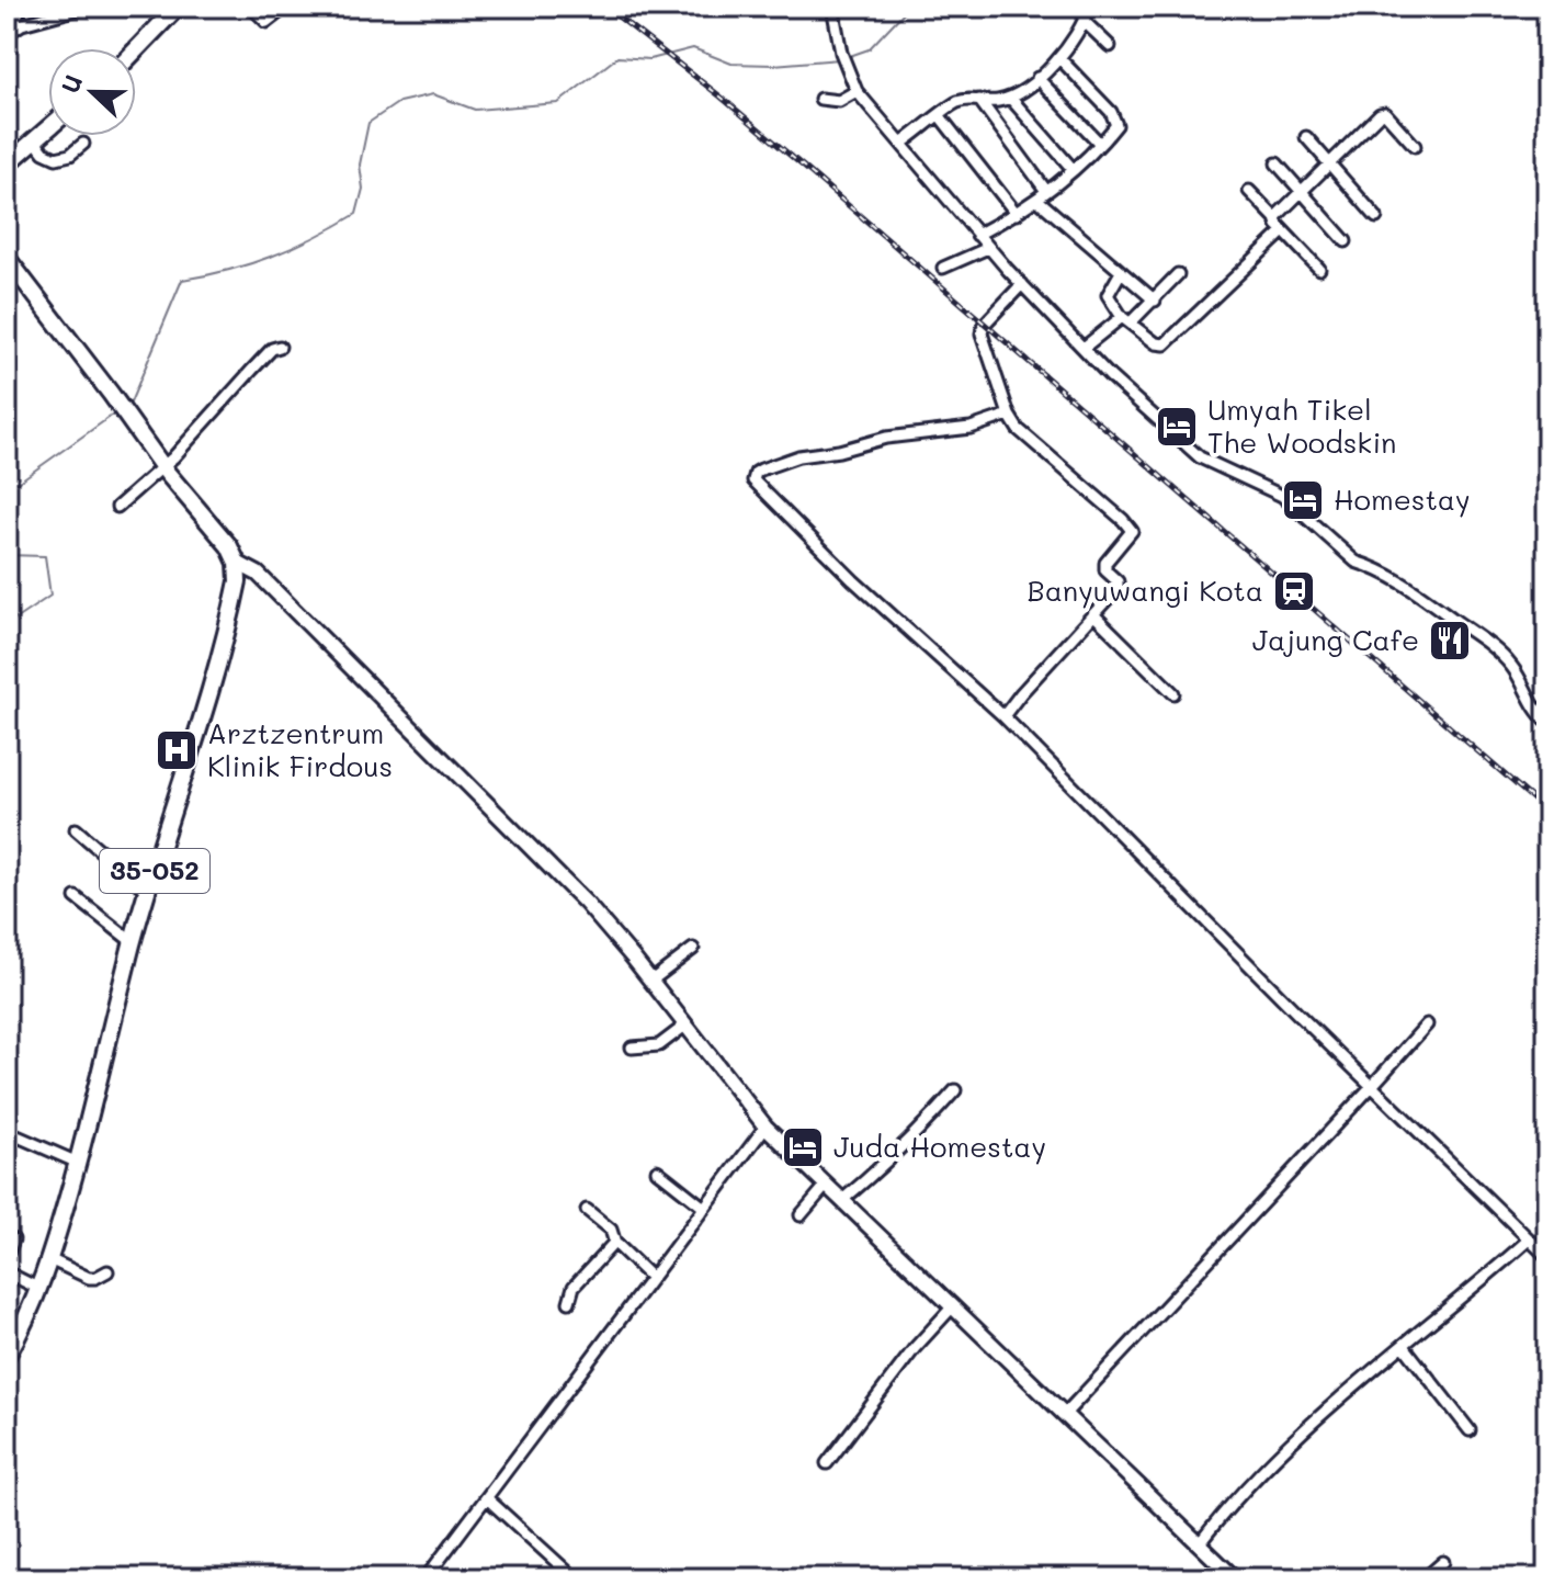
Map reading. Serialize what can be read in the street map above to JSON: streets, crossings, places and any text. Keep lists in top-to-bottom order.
{
  "streets": {
    "main road": ["35-052"]
  },
  "places": {
    "hotel": ["Umyah Tikel The Woodskin", "Homestay", "Juda Homestay"],
    "station": ["Banyuwangi Kota"],
    "restaurant": ["Jajung Cafe"],
    "hospital": ["Arztzentrum Klinik Firdous"]
  },
  "north": "left"
}
